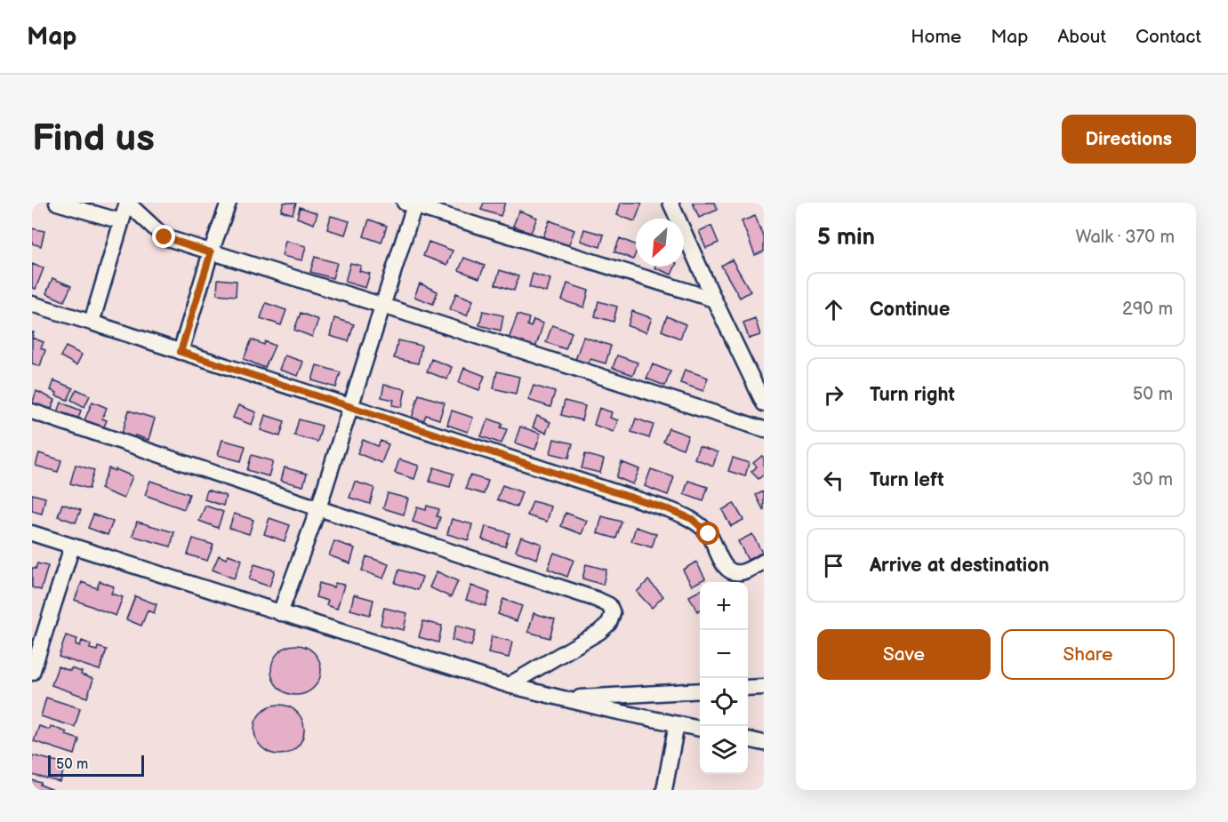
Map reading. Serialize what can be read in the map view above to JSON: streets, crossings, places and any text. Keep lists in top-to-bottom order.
{
  "scale_bar": "50 m",
  "north": "bottom left",
  "page": {
    "header": "Map",
    "nav": [
      "Home",
      "Map",
      "About",
      "Contact"
    ],
    "buttons": [
      "Directions",
      ["Save", "Share"]
    ],
    "title": "Find us",
    "heading": ["5 min", "Walk · 370 m"],
    "list": [
      ["Continue", "290 m"],
      ["Turn right", "50 m"],
      ["Turn left", "30 m"],
      "Arrive at destination"
    ],
    "map_buttons": ["+", "−"],
    "scale": "50 m"
  }
}
